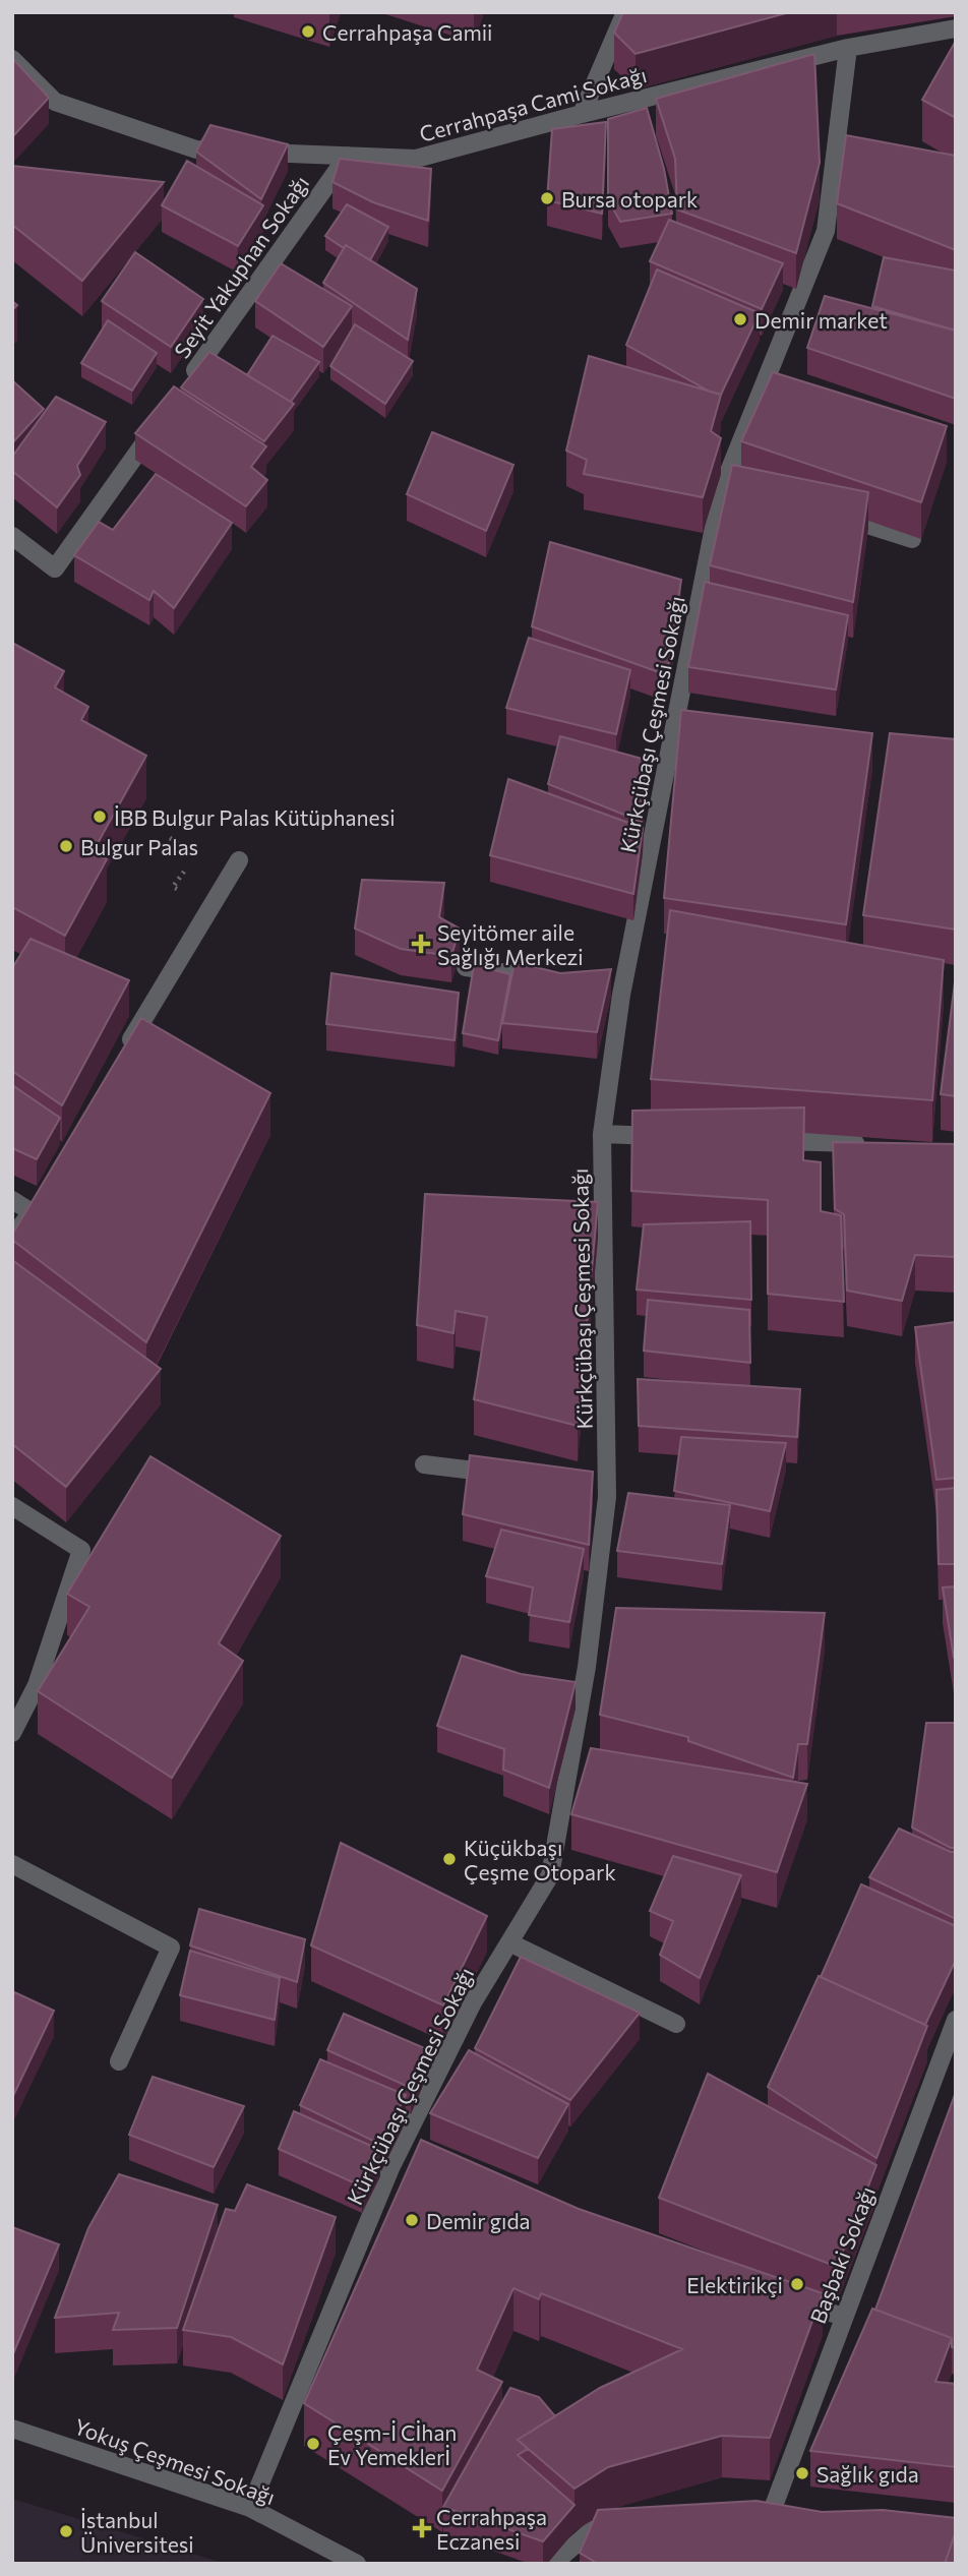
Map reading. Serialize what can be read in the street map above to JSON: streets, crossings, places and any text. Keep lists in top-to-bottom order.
{
  "streets": {
    "street": [
      "Cerrahpaşa Cami Sokağı",
      "Seyit Yakuphan Sokağı",
      "Kürkçübaşı Çeşmesi Sokağı",
      "Başbaki Sokağı",
      "Yokuş Çeşmesi Sokağı"
    ]
  },
  "crossings": [
    ["Cerrahpaşa Cami Sokağı", "Seyit Yakuphan Sokağı"],
    ["Cerrahpaşa Cami Sokağı", "Kürkçübaşı Çeşmesi Sokağı"],
    ["Kürkçübaşı Çeşmesi Sokağı", "Yokuş Çeşmesi Sokağı"]
  ],
  "places": {
    "other": [
      "Cerrahpaşa Camii",
      "Bursa otopark",
      "Demir market",
      "İBB Bulgur Palas Kütüphanesi",
      "Bulgur Palas",
      "Küçükbaşı Çeşme Otopark",
      "Demir gıda",
      "Elektirikçi",
      "Çeşm-İ Cİhan Ev Yemeklerİ",
      "Sağlık gıda",
      "İstanbul Üniversitesi"
    ],
    "health": ["Seyitömer aile Sağlığı Merkezi", "Cerrahpaşa Eczanesi"]
  }
}
